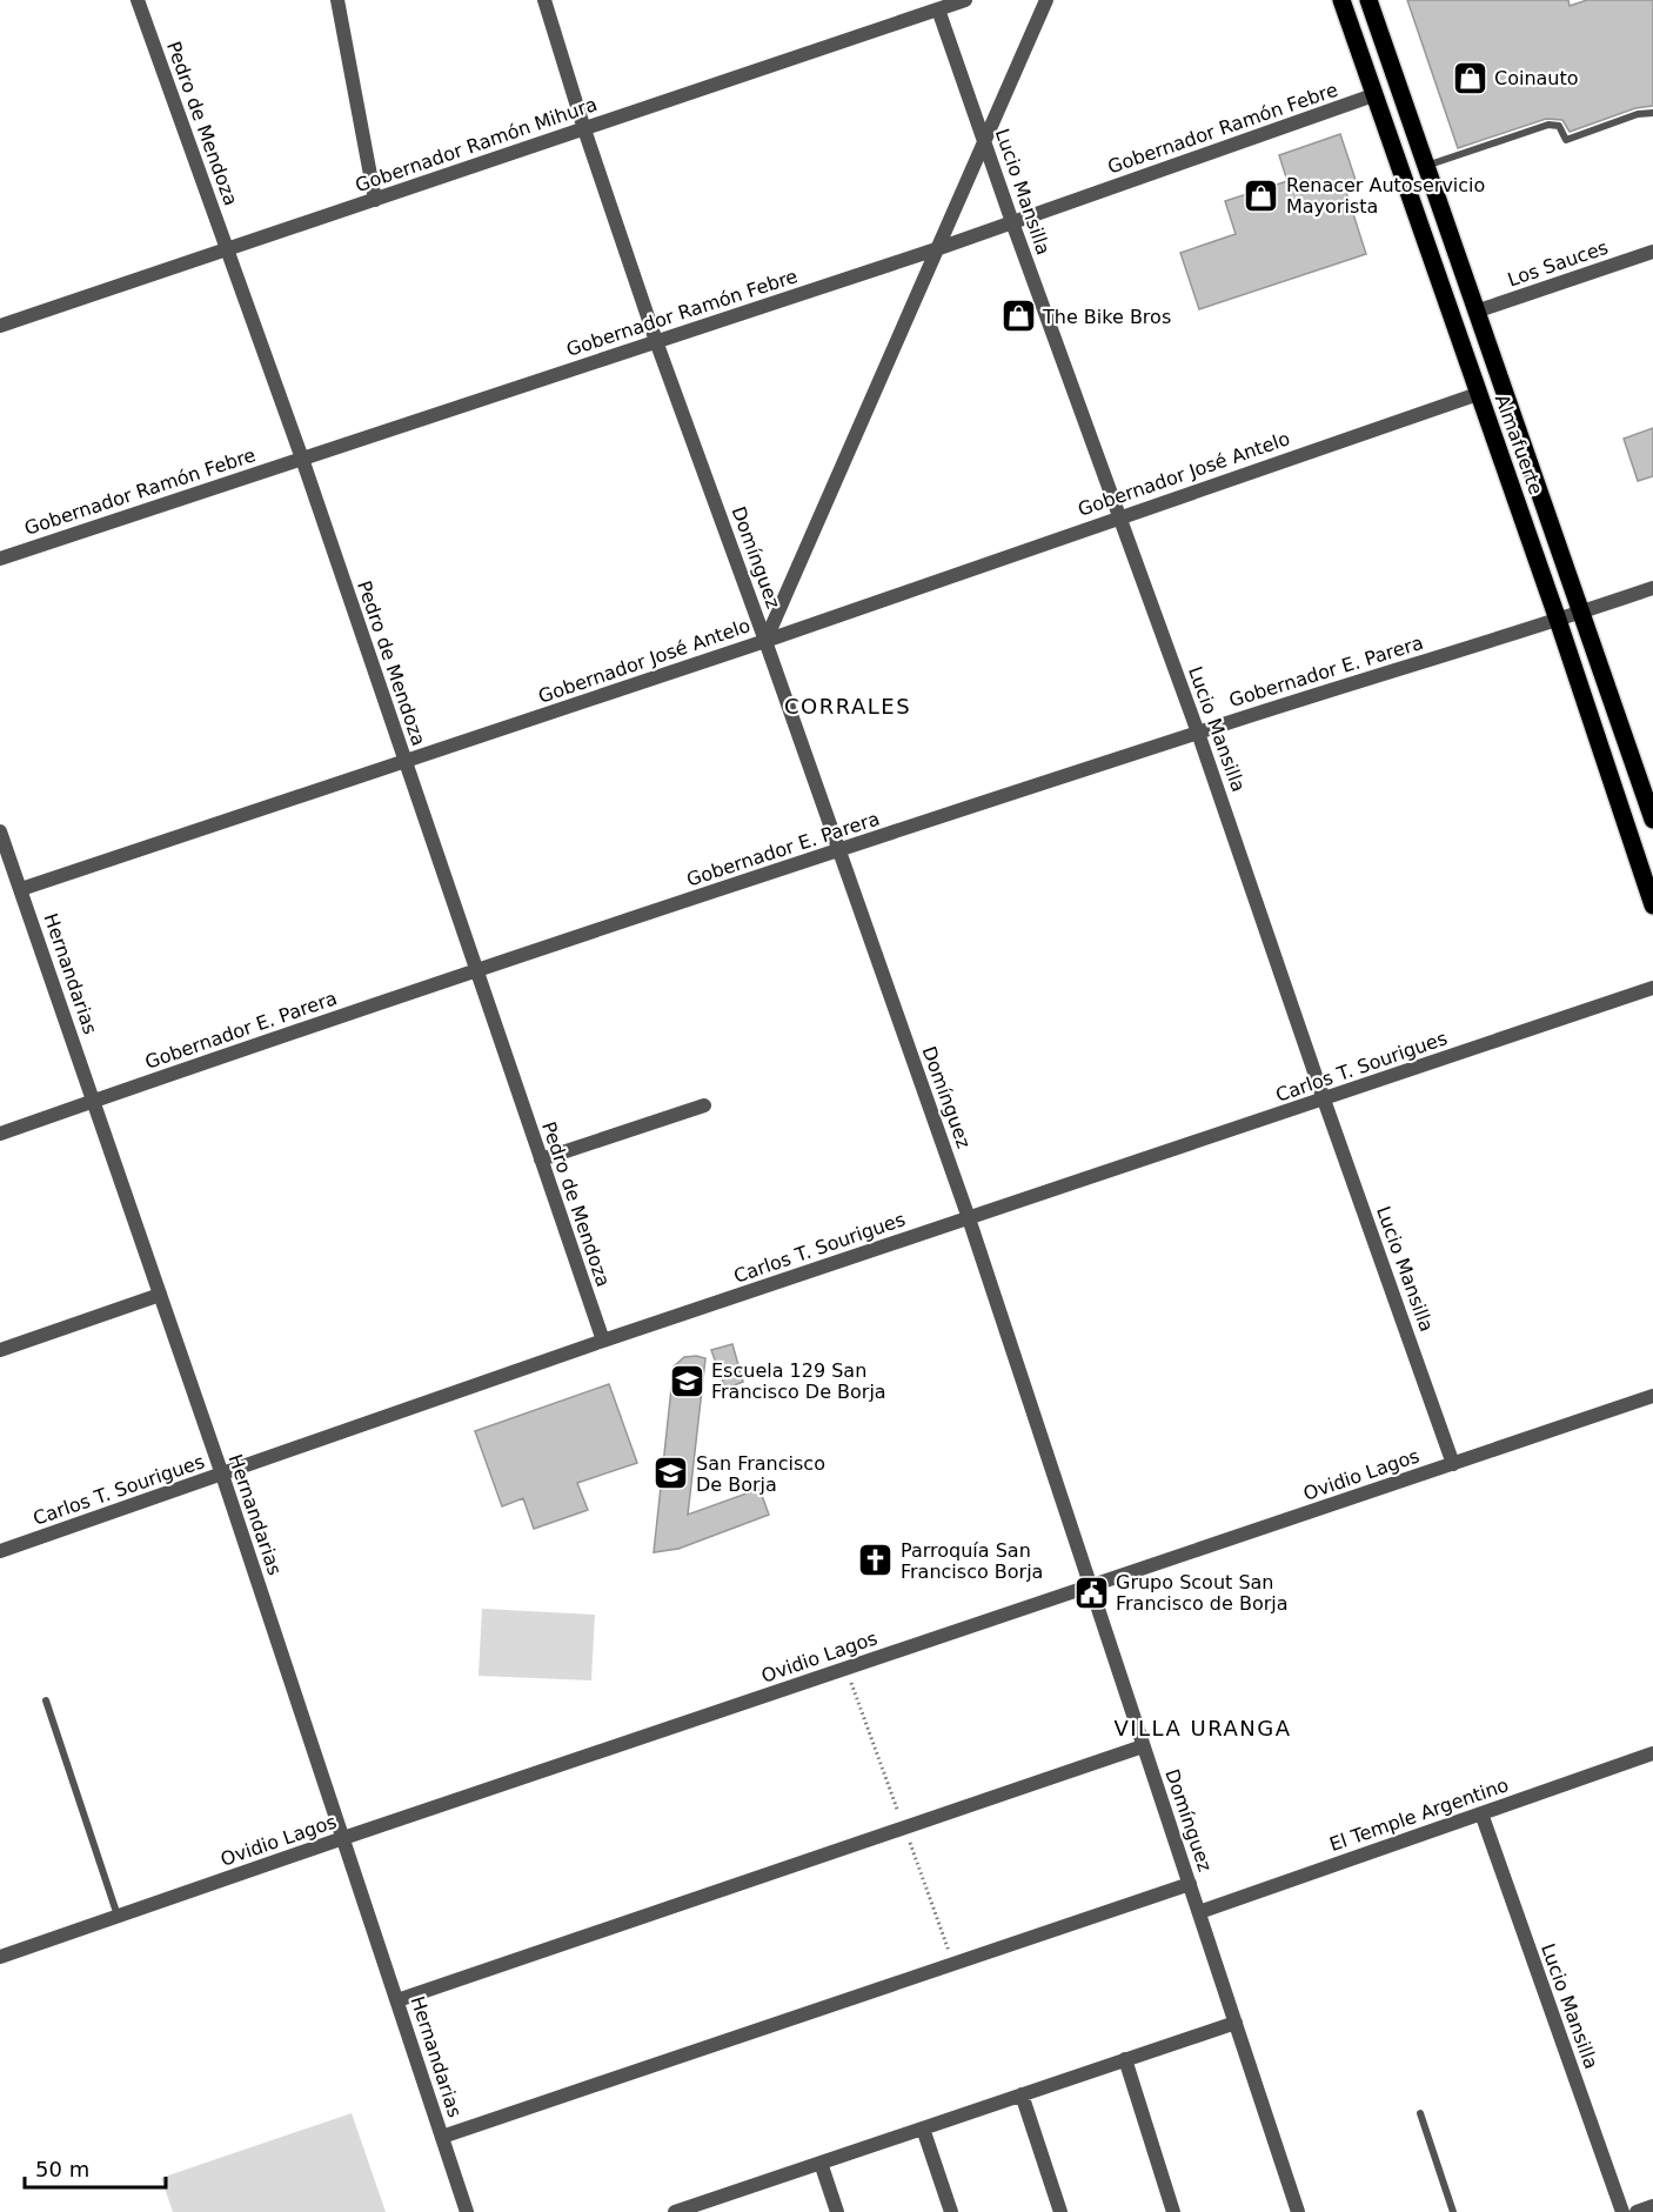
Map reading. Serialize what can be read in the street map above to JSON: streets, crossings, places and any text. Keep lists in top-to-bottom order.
{
  "streets": {
    "main road": ["Almafuerte"],
    "street": [
      "Pedro de Mendoza",
      "Gobernador Ramón Febre",
      "Gobernador Ramón Mihura",
      "Lucio Mansilla",
      "Los Sauces",
      "Gobernador José Antelo",
      "Domínguez",
      "Gobernador E. Parera",
      "Hernandarias",
      "Carlos T. Sourigues",
      "Ovidio Lagos",
      "El Temple Argentino"
    ]
  },
  "crossings": [
    ["Pedro de Mendoza", "Gobernador Ramón Febre"],
    ["Pedro de Mendoza", "Gobernador Ramón Mihura"],
    ["Pedro de Mendoza", "Gobernador José Antelo"],
    ["Pedro de Mendoza", "Gobernador E. Parera"],
    ["Pedro de Mendoza", "Carlos T. Sourigues"],
    ["Gobernador Ramón Febre", "Lucio Mansilla"],
    ["Gobernador Ramón Febre", "Almafuerte"],
    ["Gobernador Ramón Febre", "Domínguez"],
    ["Gobernador Ramón Mihura", "Lucio Mansilla"],
    ["Gobernador Ramón Mihura", "Domínguez"],
    ["Lucio Mansilla", "Gobernador José Antelo"],
    ["Lucio Mansilla", "Gobernador E. Parera"],
    ["Lucio Mansilla", "Carlos T. Sourigues"],
    ["Lucio Mansilla", "Ovidio Lagos"],
    ["Lucio Mansilla", "El Temple Argentino"],
    ["Los Sauces", "Almafuerte"],
    ["Almafuerte", "Gobernador José Antelo"],
    ["Almafuerte", "Gobernador E. Parera"],
    ["Gobernador José Antelo", "Domínguez"],
    ["Gobernador José Antelo", "Hernandarias"],
    ["Domínguez", "Gobernador E. Parera"],
    ["Domínguez", "Carlos T. Sourigues"],
    ["Domínguez", "Ovidio Lagos"],
    ["Domínguez", "El Temple Argentino"],
    ["Gobernador E. Parera", "Hernandarias"],
    ["Hernandarias", "Carlos T. Sourigues"],
    ["Hernandarias", "Ovidio Lagos"]
  ],
  "districts": ["CORRALES", "VILLA URANGA"],
  "places": {
    "shop": ["Coinauto", "Renacer Autoservicio Mayorista", "The Bike Bros"],
    "school or university": ["Escuela 129 San Francisco De Borja", "San Francisco De Borja"],
    "church": ["Parroquía San Francisco Borja"],
    "public building": ["Grupo Scout San Francisco de Borja"]
  },
  "scale_bar": "50 m"
}
